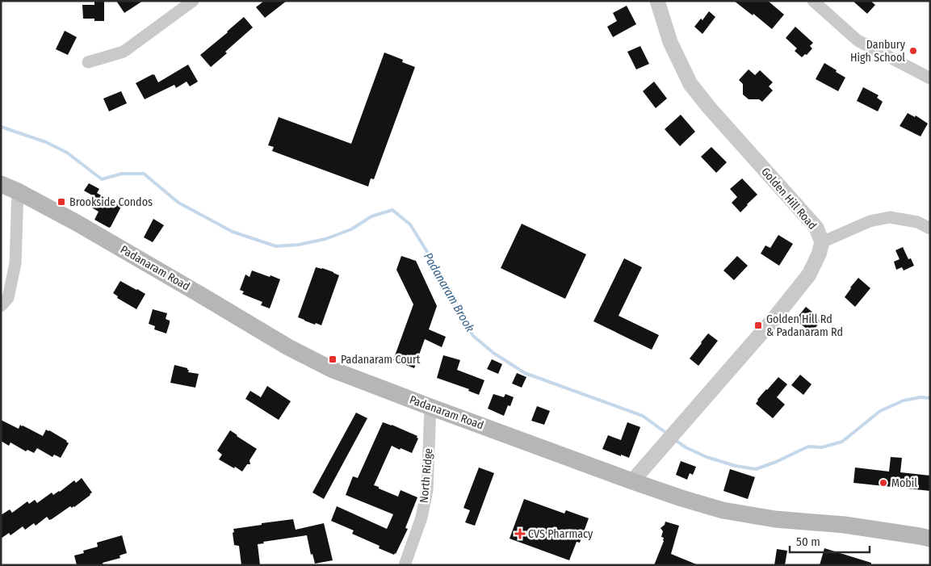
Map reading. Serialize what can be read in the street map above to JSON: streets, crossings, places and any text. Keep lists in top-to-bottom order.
{
  "streets": {
    "main road": ["Padanaram Road"],
    "street": ["Golden Hill Road", "North Ridge"]
  },
  "crossings": [
    ["Golden Hill Road", "Padanaram Road"],
    ["Padanaram Road", "North Ridge"]
  ],
  "water": ["Padanaram Brook"],
  "places": {
    "other": ["Danbury High School", "Mobil"],
    "transit": ["Brookside Condos", "Golden Hill Rd & Padanaram Rd", "Padanaram Court"],
    "health": ["CVS Pharmacy"]
  },
  "scale_bar": "50 m"
}
